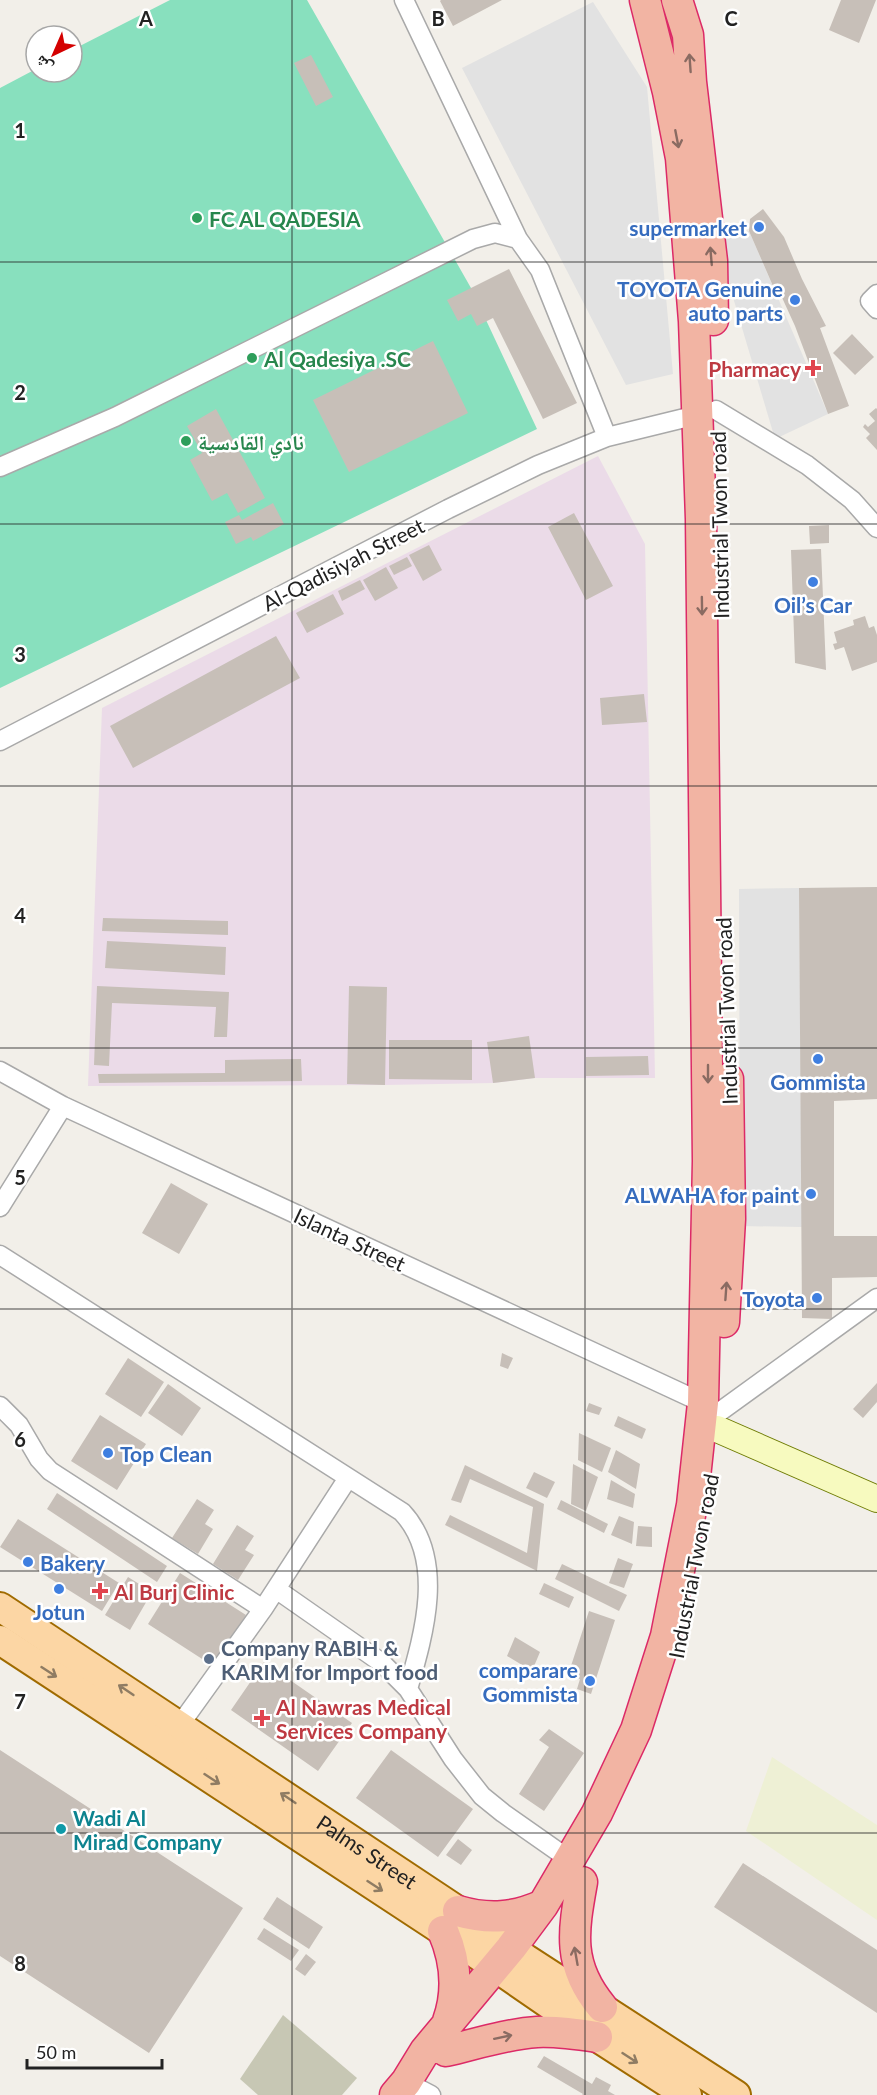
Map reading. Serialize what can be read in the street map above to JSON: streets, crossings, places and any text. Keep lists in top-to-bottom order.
{
  "streets": {
    "highway": ["Industrial Twon road"],
    "main road": ["Palms Street"],
    "street": ["Al-Qadisiyah Street", "Islanta Street"]
  },
  "crossings": [
    ["Industrial Twon road", "Al-Qadisiyah Street"],
    ["Industrial Twon road", "Islanta Street"],
    ["Industrial Twon road", "Palms Street"]
  ],
  "places": {
    "other": [
      "FC AL QADESIA",
      "supermarket",
      "TOYOTA Genuine auto parts",
      "Al Qadesiya .SC",
      "نادي القادسية",
      "Oil’s Car",
      "Gommista",
      "ALWAHA for paint",
      "Toyota",
      "Top Clean",
      "Bakery",
      "Jotun",
      "Company RABIH & KARIM for Import food",
      "comparare Gommista",
      "Wadi Al Mirad Company"
    ],
    "health": ["Pharmacy", "Al Burj Clinic", "Al Nawras Medical Services Company"]
  },
  "scale_bar": "50 m",
  "north": "bottom left",
  "grid": {
    "columns": ["A", "B", "C"],
    "rows": [
      "1",
      "2",
      "3",
      "4",
      "5",
      "6",
      "7",
      "8"
    ]
  }
}
